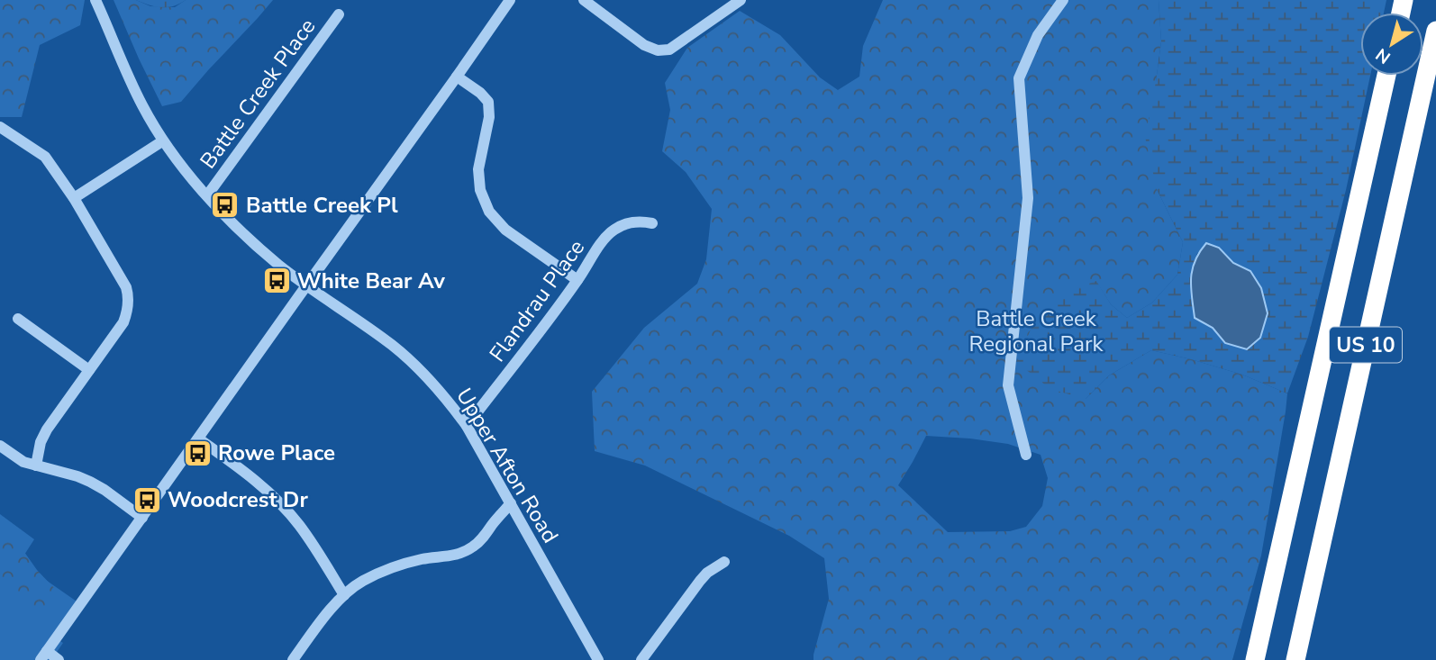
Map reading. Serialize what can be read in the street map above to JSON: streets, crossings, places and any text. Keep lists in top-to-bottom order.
{
  "streets": {
    "highway": ["US 10"],
    "street": ["Battle Creek Place", "Flandrau Place", "Upper Afton Road"]
  },
  "crossings": [
    ["Battle Creek Place", "Upper Afton Road"],
    ["Flandrau Place", "Upper Afton Road"]
  ],
  "parks": ["Battle Creek Regional Park"],
  "places": {
    "bus stop": [
      "Battle Creek Pl",
      "White Bear Av",
      "Rowe Place",
      "Woodcrest Dr"
    ]
  },
  "north": "bottom left"
}
